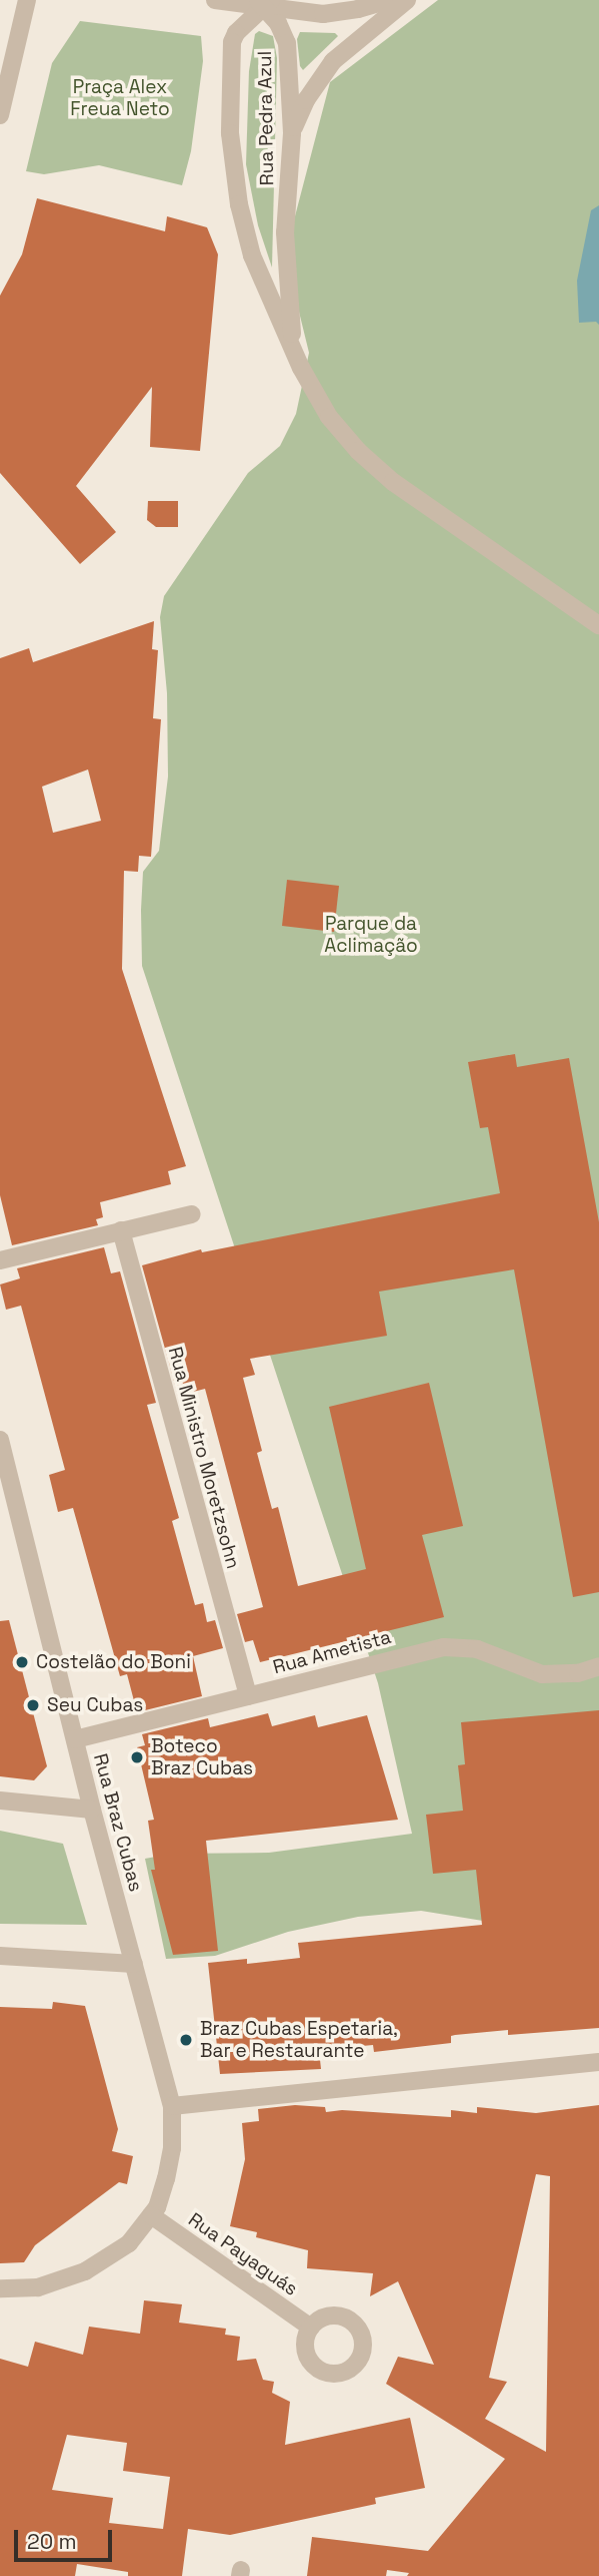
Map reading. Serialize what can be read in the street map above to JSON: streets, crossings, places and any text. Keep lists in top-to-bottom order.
{
  "streets": {
    "street": [
      "Rua Pedra Azul",
      "Rua Ministro Moretzsohn",
      "Rua Ametista",
      "Rua Braz Cubas",
      "Rua Payaguás"
    ]
  },
  "crossings": [
    ["Rua Ministro Moretzsohn", "Rua Ametista"],
    ["Rua Ametista", "Rua Braz Cubas"],
    ["Rua Braz Cubas", "Rua Payaguás"]
  ],
  "parks": ["Praça Alex Freua Neto", "Parque da Aclimação"],
  "places": [
    "Costelão do Boni",
    "Seu Cubas",
    "Boteco Braz Cubas",
    "Braz Cubas Espetaria, Bar e Restaurante"
  ],
  "scale_bar": "20 m"
}
